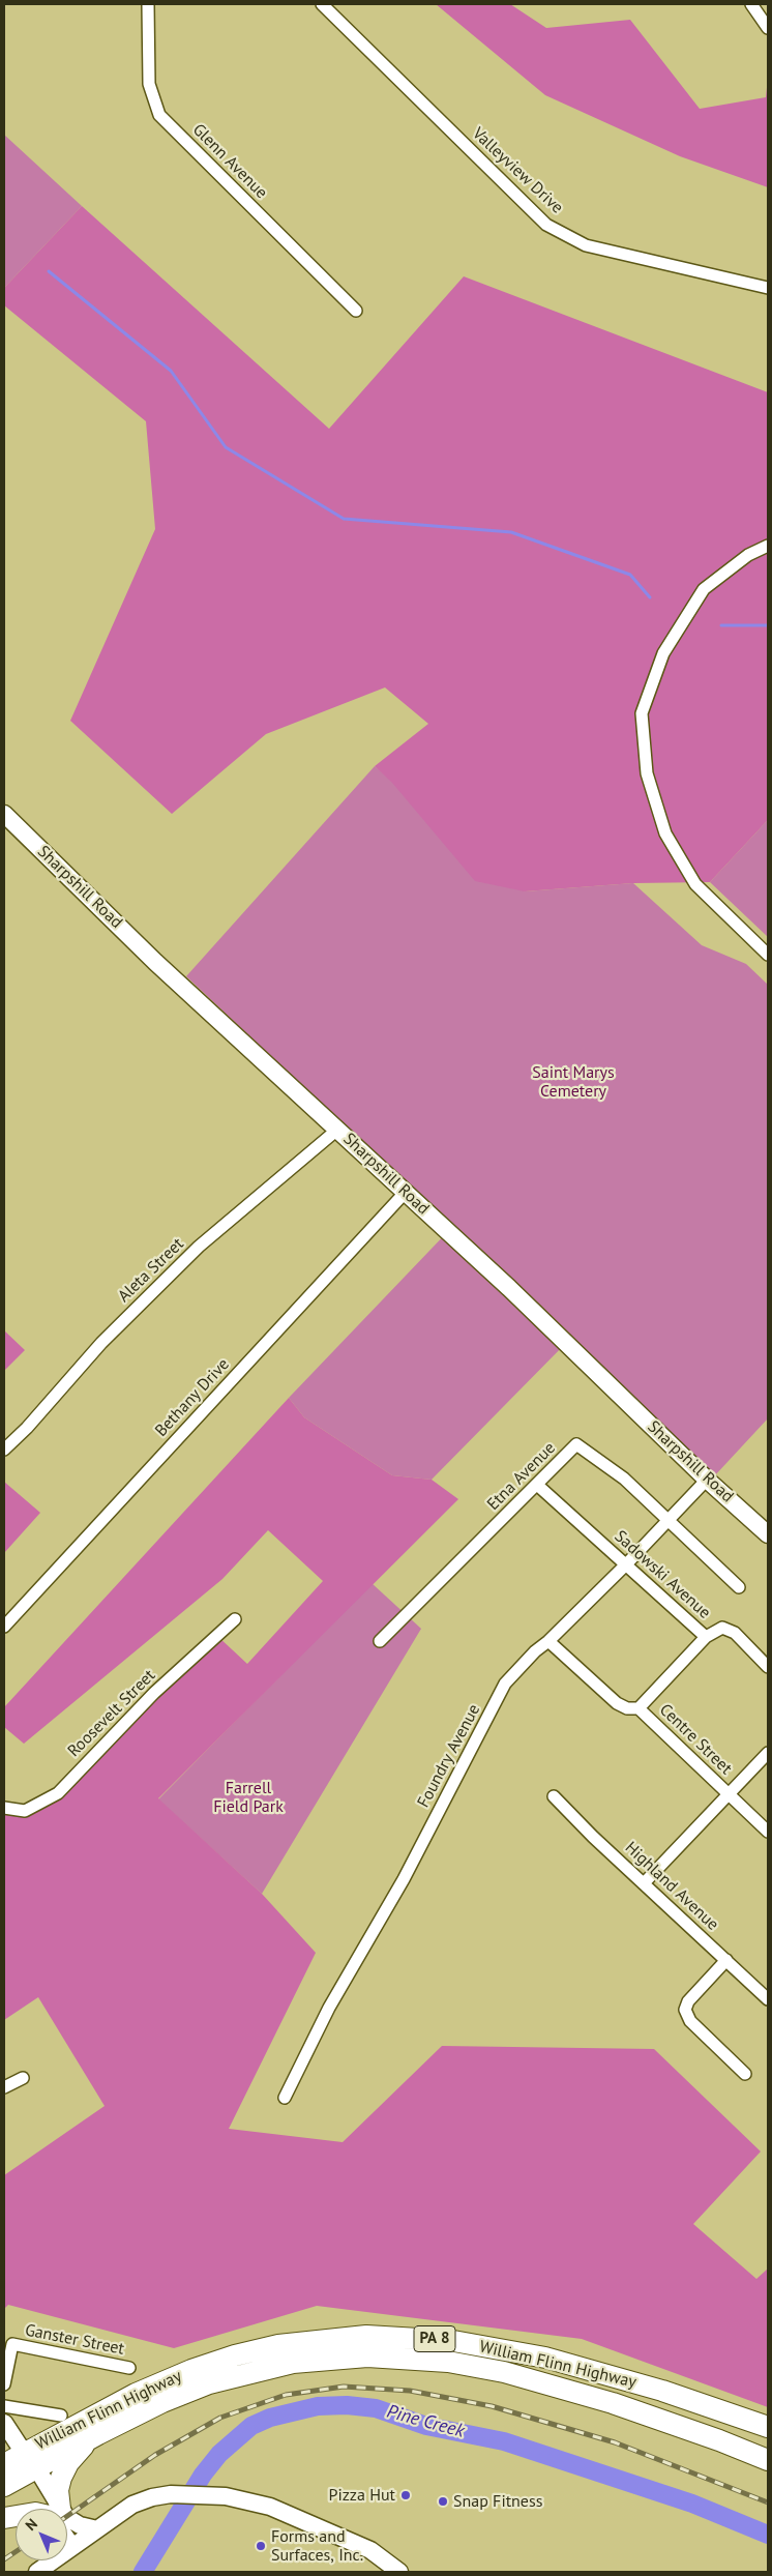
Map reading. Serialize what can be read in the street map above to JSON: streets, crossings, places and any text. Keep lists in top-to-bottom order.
{
  "streets": {
    "highway": ["PA 8", "William Flinn Highway"],
    "street": [
      "Glenn Avenue",
      "Valleyview Drive",
      "Sharpshill Road",
      "Aleta Street",
      "Bethany Drive",
      "Etna Avenue",
      "Sadowski Avenue",
      "Roosevelt Street",
      "Centre Street",
      "Foundry Avenue",
      "Highland Avenue",
      "Ganster Street"
    ]
  },
  "crossings": [
    ["Sharpshill Road", "Aleta Street"],
    ["Sharpshill Road", "Bethany Drive"],
    ["Sharpshill Road", "Foundry Avenue"],
    ["Etna Avenue", "Sadowski Avenue"],
    ["Etna Avenue", "Foundry Avenue"],
    ["Sadowski Avenue", "Foundry Avenue"],
    ["Centre Street", "Foundry Avenue"],
    ["PA 8", "William Flinn Highway"]
  ],
  "water": ["Pine Creek"],
  "parks": ["Saint Marys Cemetery", "Farrell Field Park"],
  "places": ["Pizza Hut", "Snap Fitness", "Forms and Surfaces, Inc."],
  "north": "top left"
}
